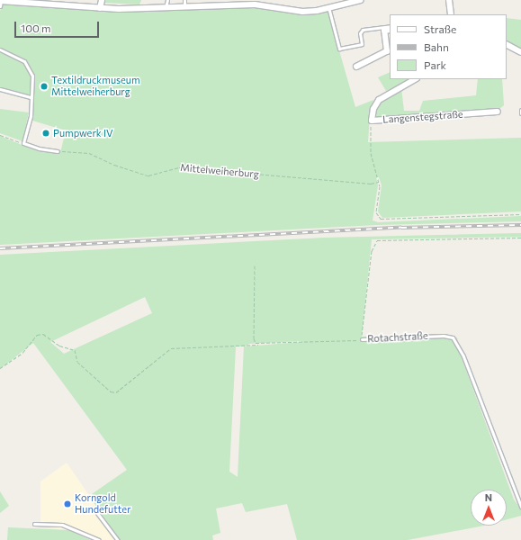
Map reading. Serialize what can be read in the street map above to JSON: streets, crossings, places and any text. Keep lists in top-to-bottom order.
{
  "streets": {
    "street": ["Langenstegstraße"],
    "lane": ["Rotachstraße"],
    "path": ["Mittelweiherburg"]
  },
  "places": ["Textildruckmuseum Mittelweiherburg", "Pumpwerk IV", "Korngold Hundefutter"],
  "legend": ["Straße", "Bahn", "Park"],
  "scale_bar": "100 m",
  "north": "top"
}
